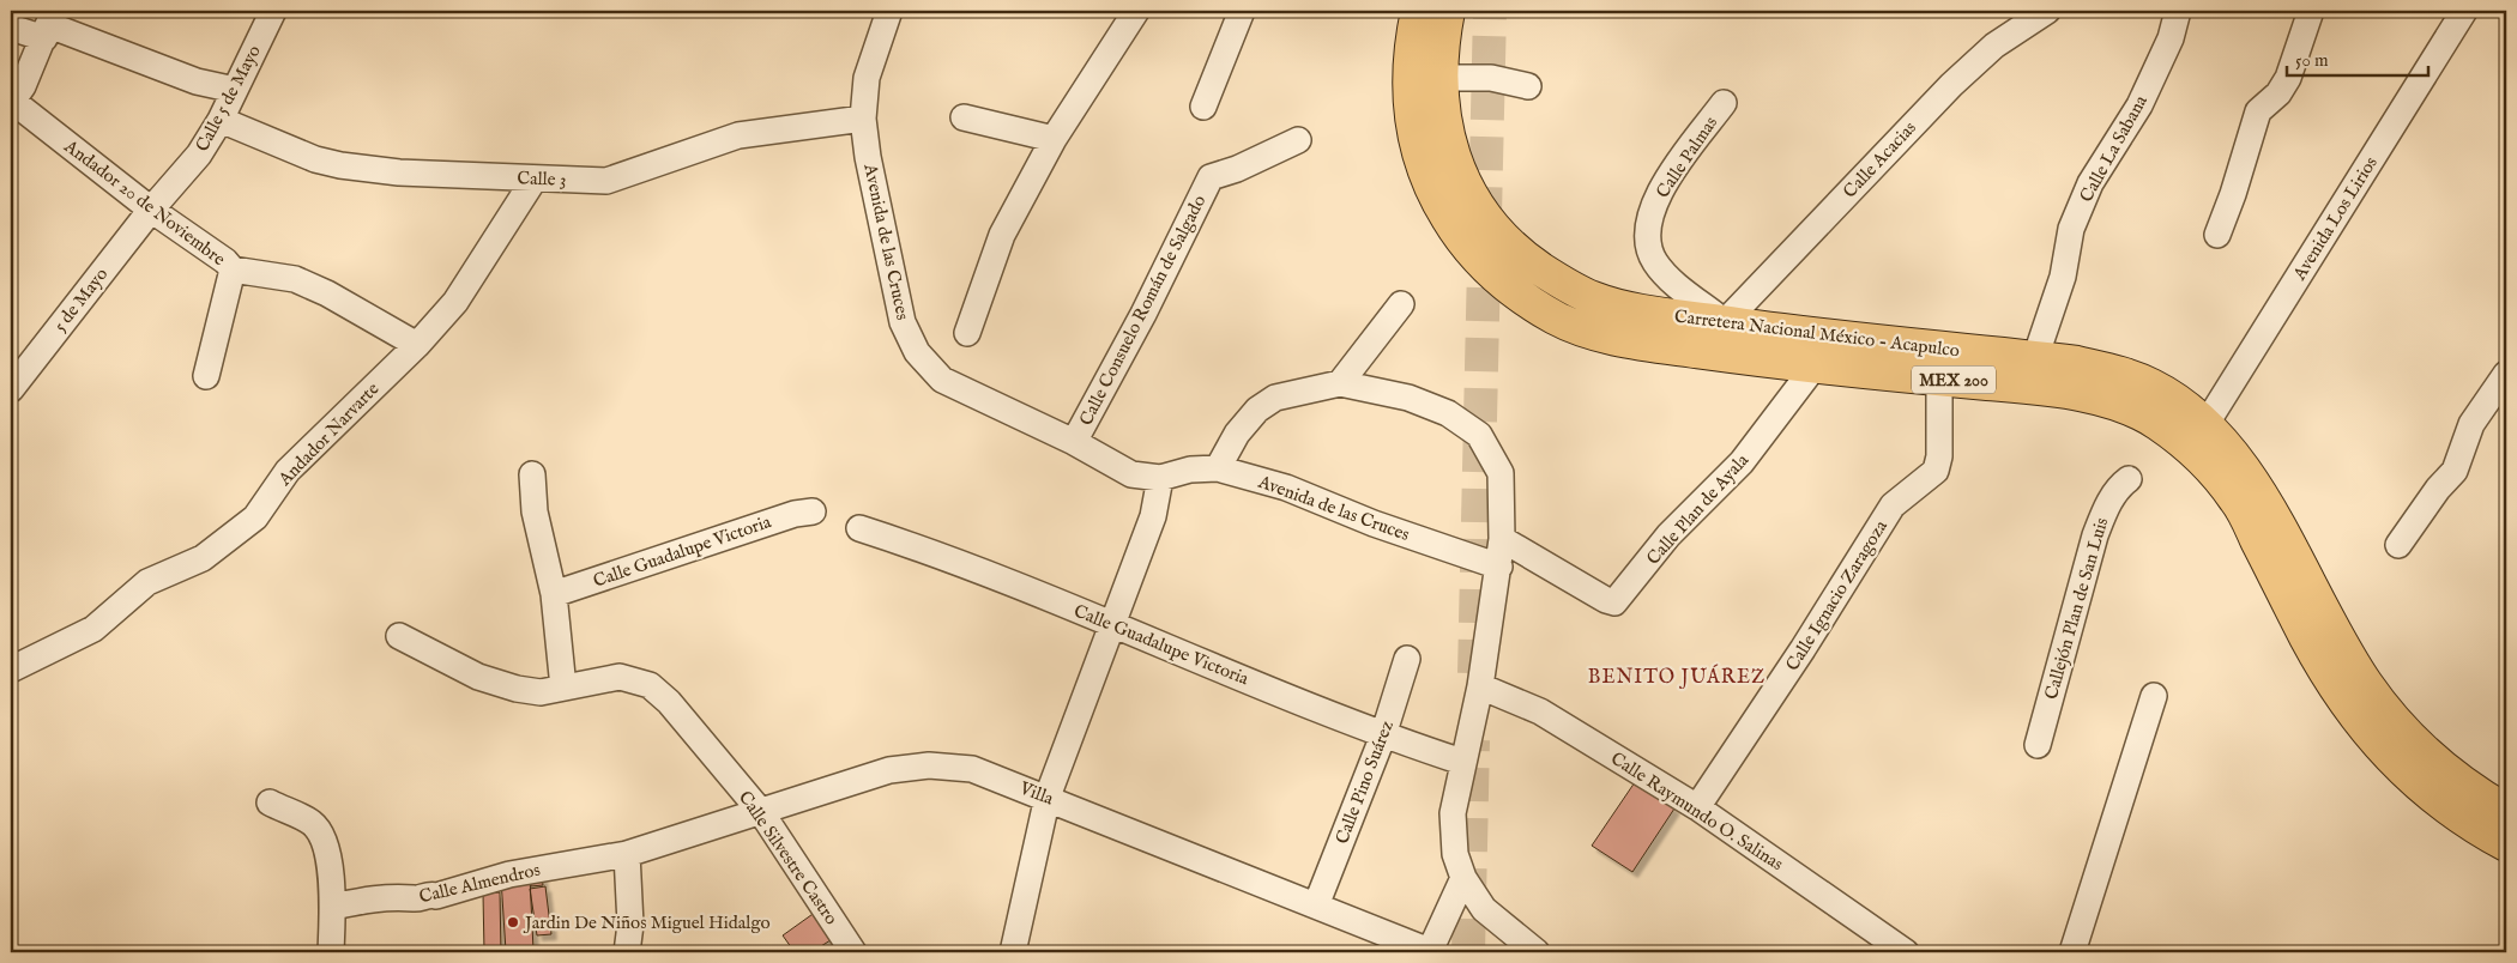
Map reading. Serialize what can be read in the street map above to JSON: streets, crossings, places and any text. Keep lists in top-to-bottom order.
{
  "streets": {
    "main road": ["Carretera Nacional México - Acapulco", "MEX 200"],
    "street": [
      "Calle 5 de Mayo",
      "Calle La Sabana",
      "Calle Palmas",
      "Calle Acacias",
      "Calle 3",
      "Andador 20 de Noviembre",
      "Avenida Los Lirios",
      "Avenida de las Cruces",
      "5 de Mayo",
      "Calle Consuelo Román de Salgado",
      "Andador Narvarte",
      "Calle Plan de Ayala",
      "Calle Guadalupe Victoria",
      "Calle Ignacio Zaragoza",
      "Callejón Plan de San Luis",
      "Calle Pino Suárez",
      "Villa",
      "Calle Raymundo O. Salinas",
      "Calle Silvestre Castro",
      "Calle Almendros"
    ]
  },
  "crossings": [
    ["Calle 5 de Mayo", "Calle 3"],
    ["Calle 5 de Mayo", "Andador 20 de Noviembre"],
    ["Calle 5 de Mayo", "5 de Mayo"],
    ["Calle La Sabana", "Carretera Nacional México - Acapulco"],
    ["Calle Palmas", "Calle Acacias"],
    ["Calle Palmas", "Carretera Nacional México - Acapulco"],
    ["Calle Acacias", "Carretera Nacional México - Acapulco"],
    ["Calle 3", "Avenida de las Cruces"],
    ["Calle 3", "Andador Narvarte"],
    ["Andador 20 de Noviembre", "5 de Mayo"],
    ["Andador 20 de Noviembre", "Andador Narvarte"],
    ["Avenida Los Lirios", "Carretera Nacional México - Acapulco"],
    ["Avenida de las Cruces", "Calle Consuelo Román de Salgado"],
    ["Carretera Nacional México - Acapulco", "Calle Plan de Ayala"],
    ["Carretera Nacional México - Acapulco", "Calle Ignacio Zaragoza"],
    ["Calle Guadalupe Victoria", "Calle Pino Suárez"],
    ["Calle Ignacio Zaragoza", "Calle Raymundo O. Salinas"],
    ["Calle Pino Suárez", "Villa"],
    ["Villa", "Calle Silvestre Castro"],
    ["Villa", "Calle Almendros"]
  ],
  "districts": ["BENITO JUÁREZ"],
  "places": ["Jardin De Niños Miguel Hidalgo"],
  "scale_bar": "50 m"
}
